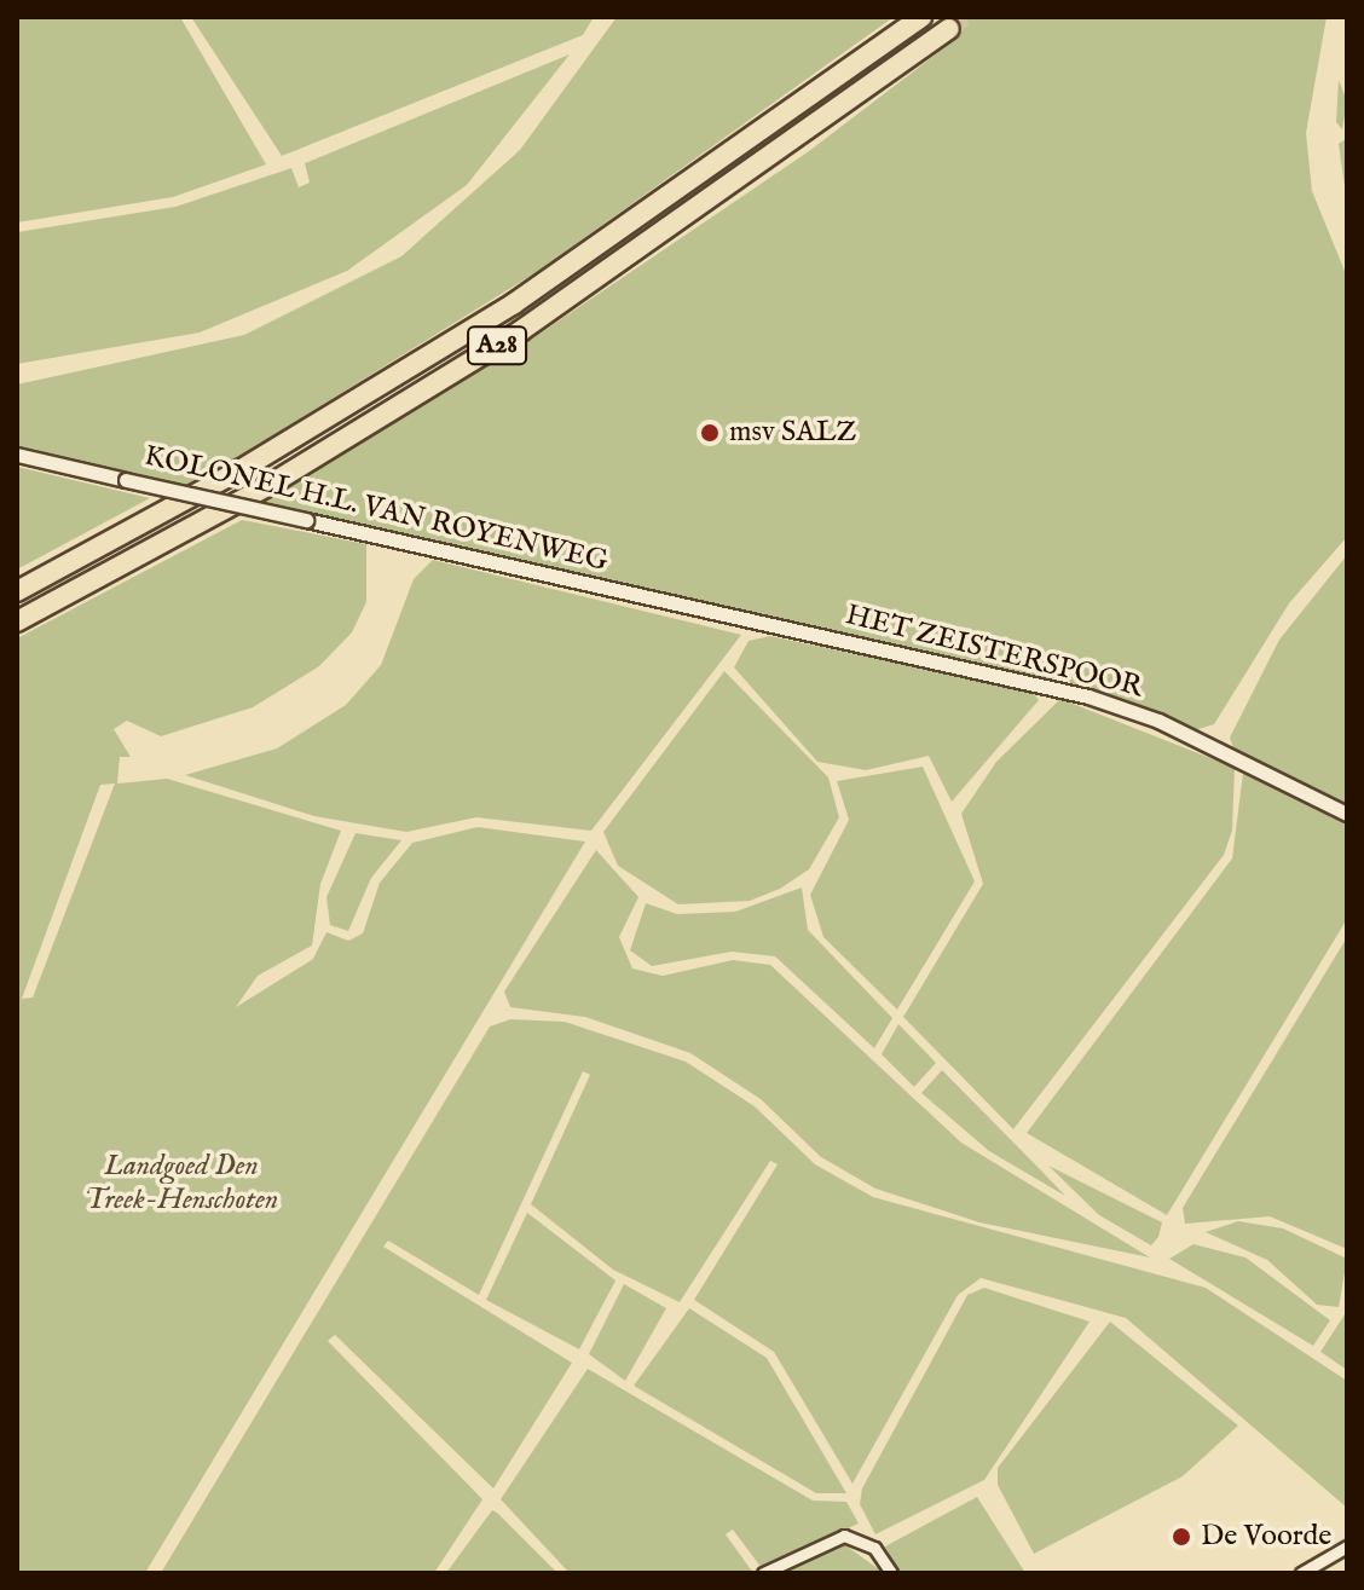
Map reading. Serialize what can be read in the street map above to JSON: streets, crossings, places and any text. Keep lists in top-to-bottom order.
{
  "streets": {
    "highway": ["A28"],
    "street": ["KOLONEL H.L. VAN ROYENWEG", "HET ZEISTERSPOOR"]
  },
  "crossings": [
    ["KOLONEL H.L. VAN ROYENWEG", "HET ZEISTERSPOOR"]
  ],
  "parks": ["Landgoed Den Treek-Henschoten"],
  "places": ["msv SALZ", "De Voorde"]
}
